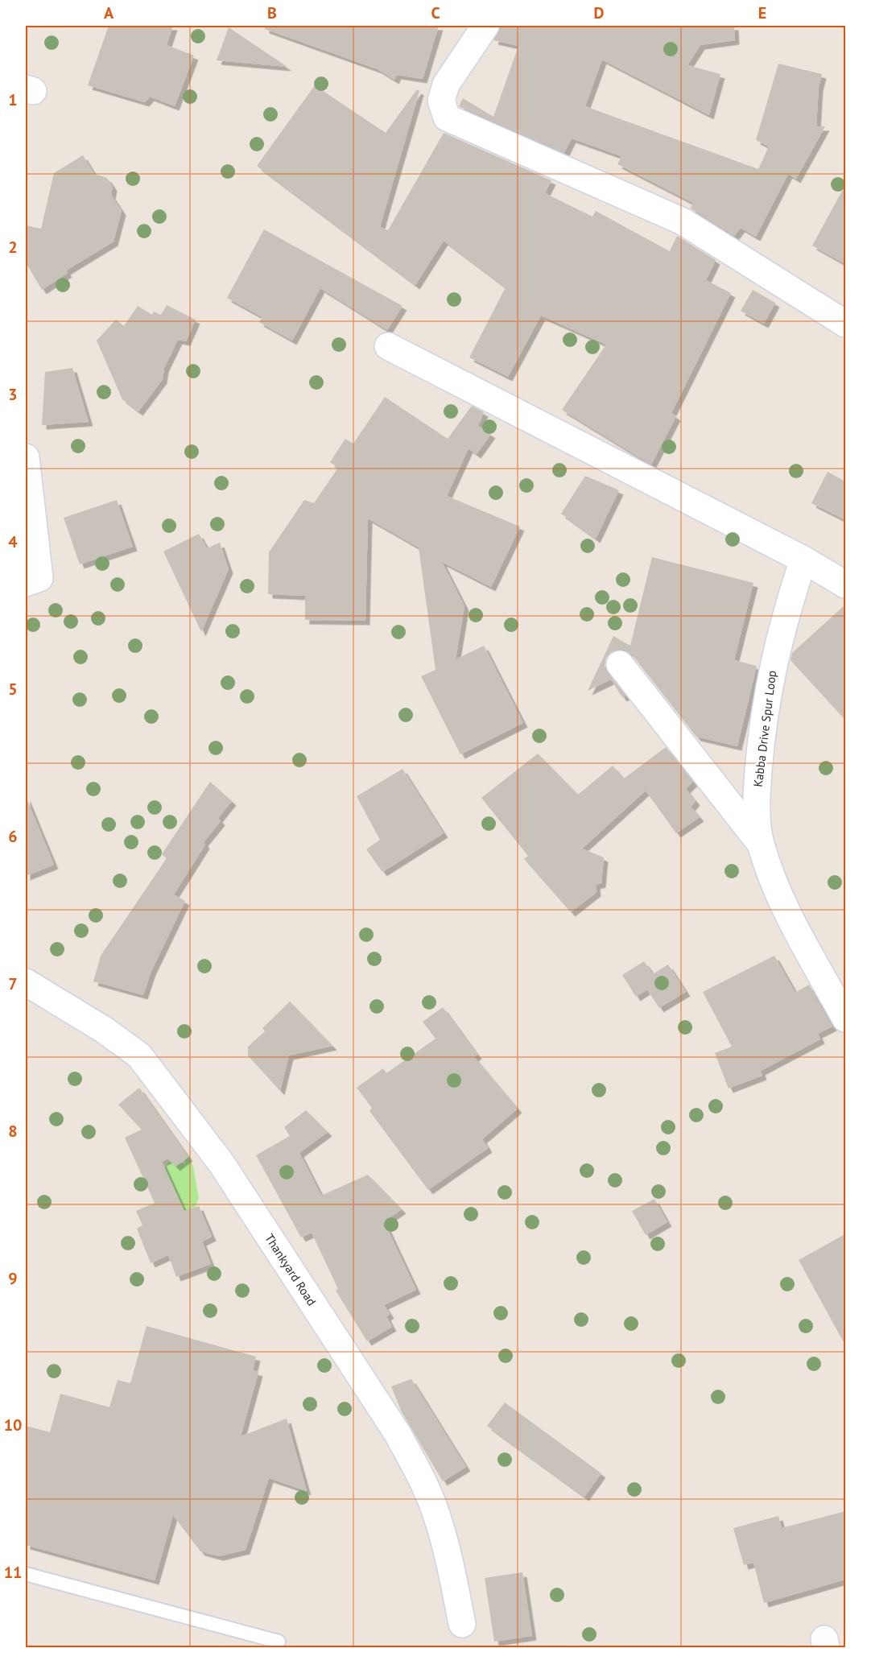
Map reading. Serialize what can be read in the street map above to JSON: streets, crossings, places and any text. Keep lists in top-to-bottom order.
{
  "streets": {
    "street": ["Kabba Drive Spur Loop", "Thankyard Road"]
  },
  "grid": {
    "columns": [
      "A",
      "B",
      "C",
      "D",
      "E"
    ],
    "rows": [
      "1",
      "2",
      "3",
      "4",
      "5",
      "6",
      "7",
      "8",
      "9",
      "10",
      "11"
    ]
  }
}
